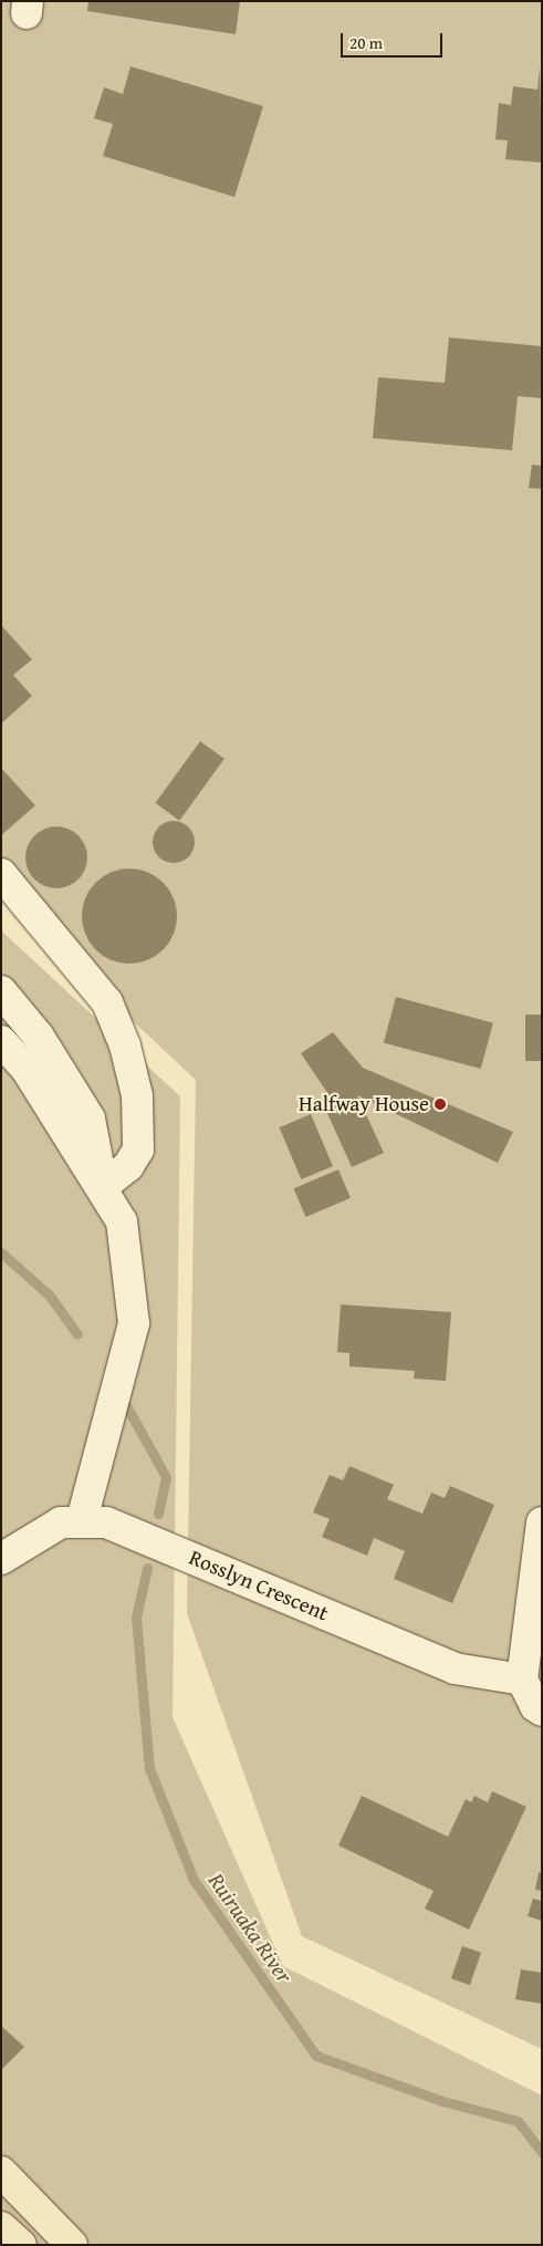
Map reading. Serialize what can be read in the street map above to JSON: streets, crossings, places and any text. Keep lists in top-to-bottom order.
{
  "streets": {
    "street": ["Rosslyn Crescent"]
  },
  "water": ["Ruiruaka River"],
  "places": ["Halfway House"],
  "scale_bar": "20 m"
}
